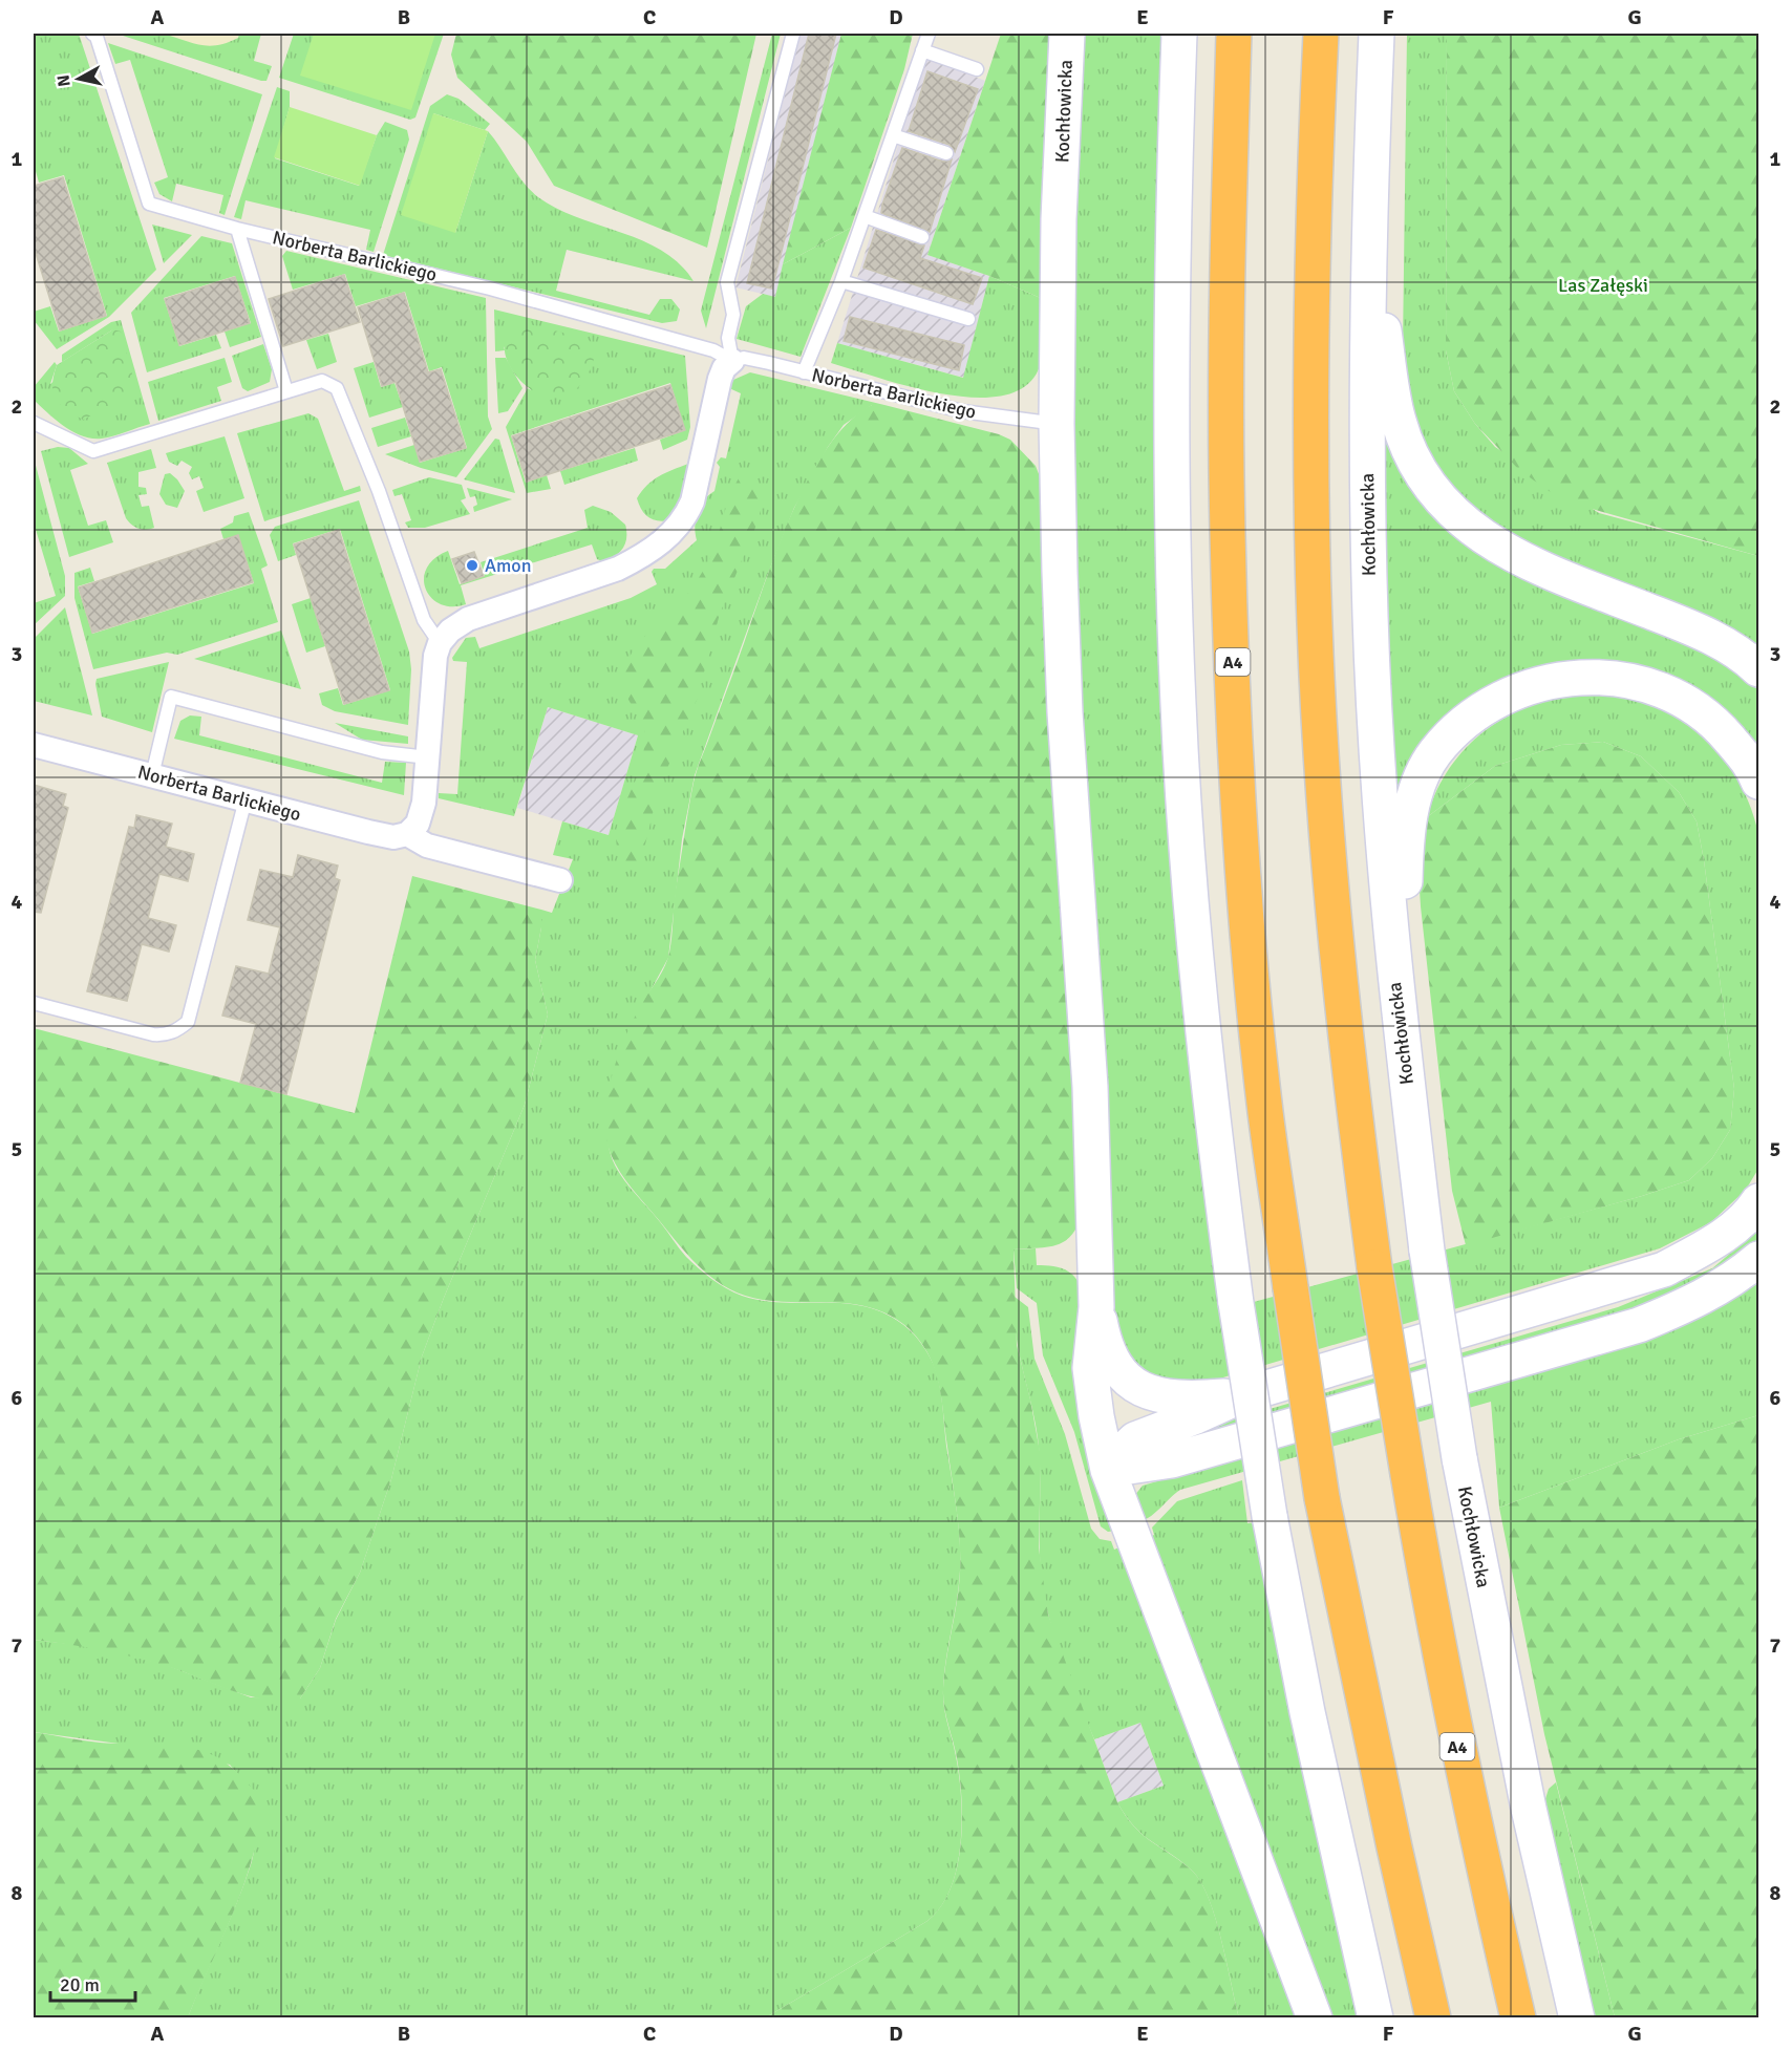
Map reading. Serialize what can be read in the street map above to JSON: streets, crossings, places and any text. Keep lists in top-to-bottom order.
{
  "streets": {
    "highway": ["A4"],
    "main road": ["Kochłowicka"],
    "street": ["Norberta Barlickiego"]
  },
  "crossings": [
    ["Kochłowicka", "Norberta Barlickiego"]
  ],
  "parks": ["Las Załęski"],
  "places": ["Amon"],
  "scale_bar": "20 m",
  "north": "left",
  "grid": {
    "columns": [
      "A",
      "B",
      "C",
      "D",
      "E",
      "F",
      "G"
    ],
    "rows": [
      "1",
      "2",
      "3",
      "4",
      "5",
      "6",
      "7",
      "8"
    ]
  }
}
